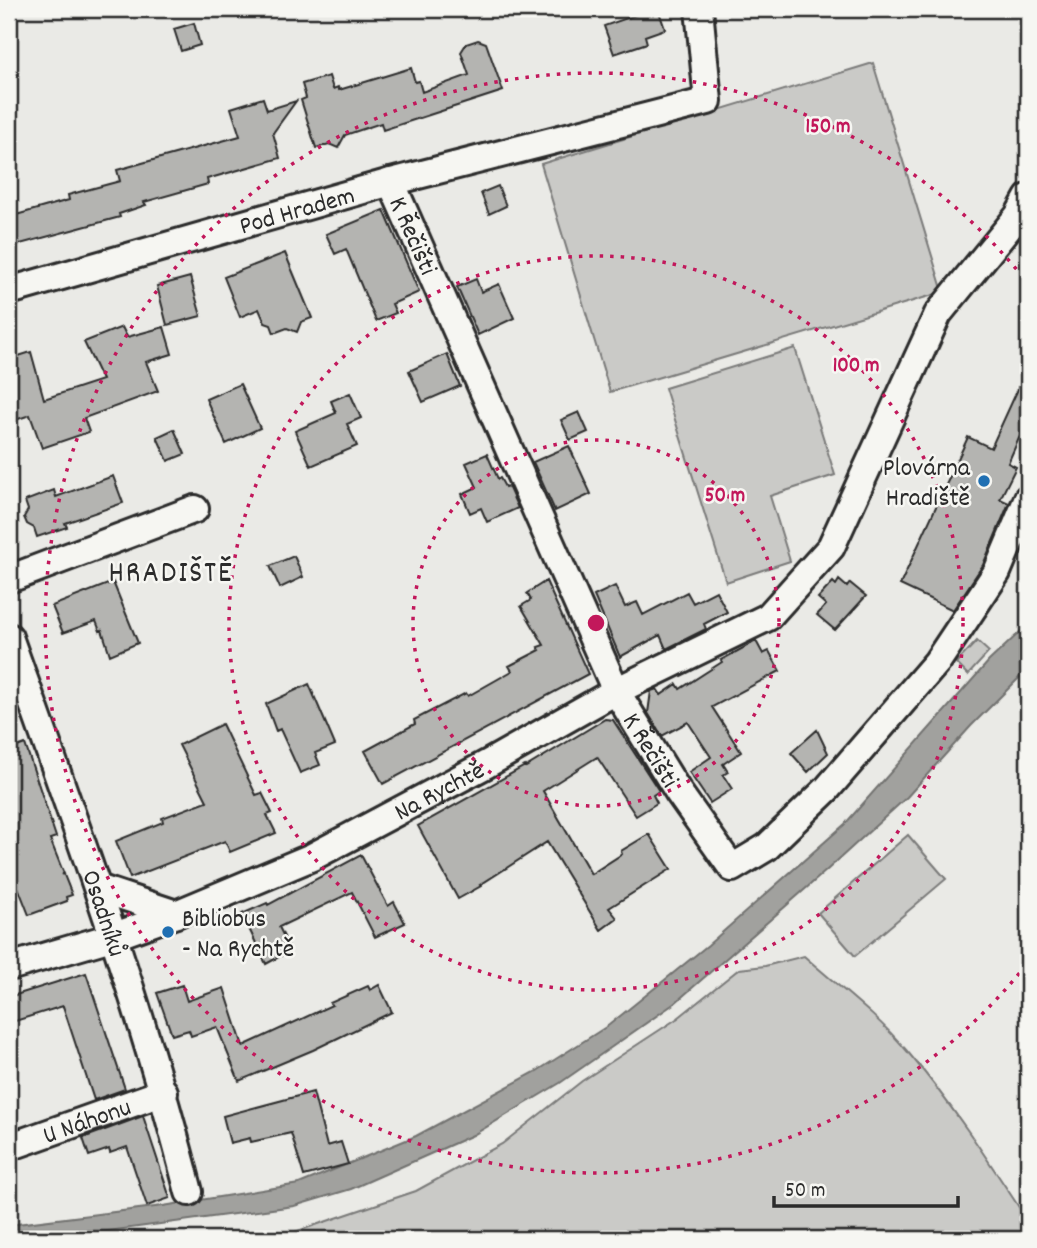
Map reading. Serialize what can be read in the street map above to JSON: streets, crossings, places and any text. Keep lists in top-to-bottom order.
{
  "streets": {
    "street": [
      "Pod Hradem",
      "K Řečišti",
      "Na Rychtě",
      "Osadníků",
      "U Náhonu"
    ]
  },
  "crossings": [
    ["Pod Hradem", "K Řečišti"],
    ["K Řečišti", "Na Rychtě"],
    ["Na Rychtě", "Osadníků"],
    ["Osadníků", "U Náhonu"]
  ],
  "districts": ["HRADIŠTĚ"],
  "places": ["Plovárna Hradiště", "Bibliobus - Na Rychtě"],
  "scale_bar": "50 m",
  "rings": ["150 m", "100 m", "50 m"]
}
